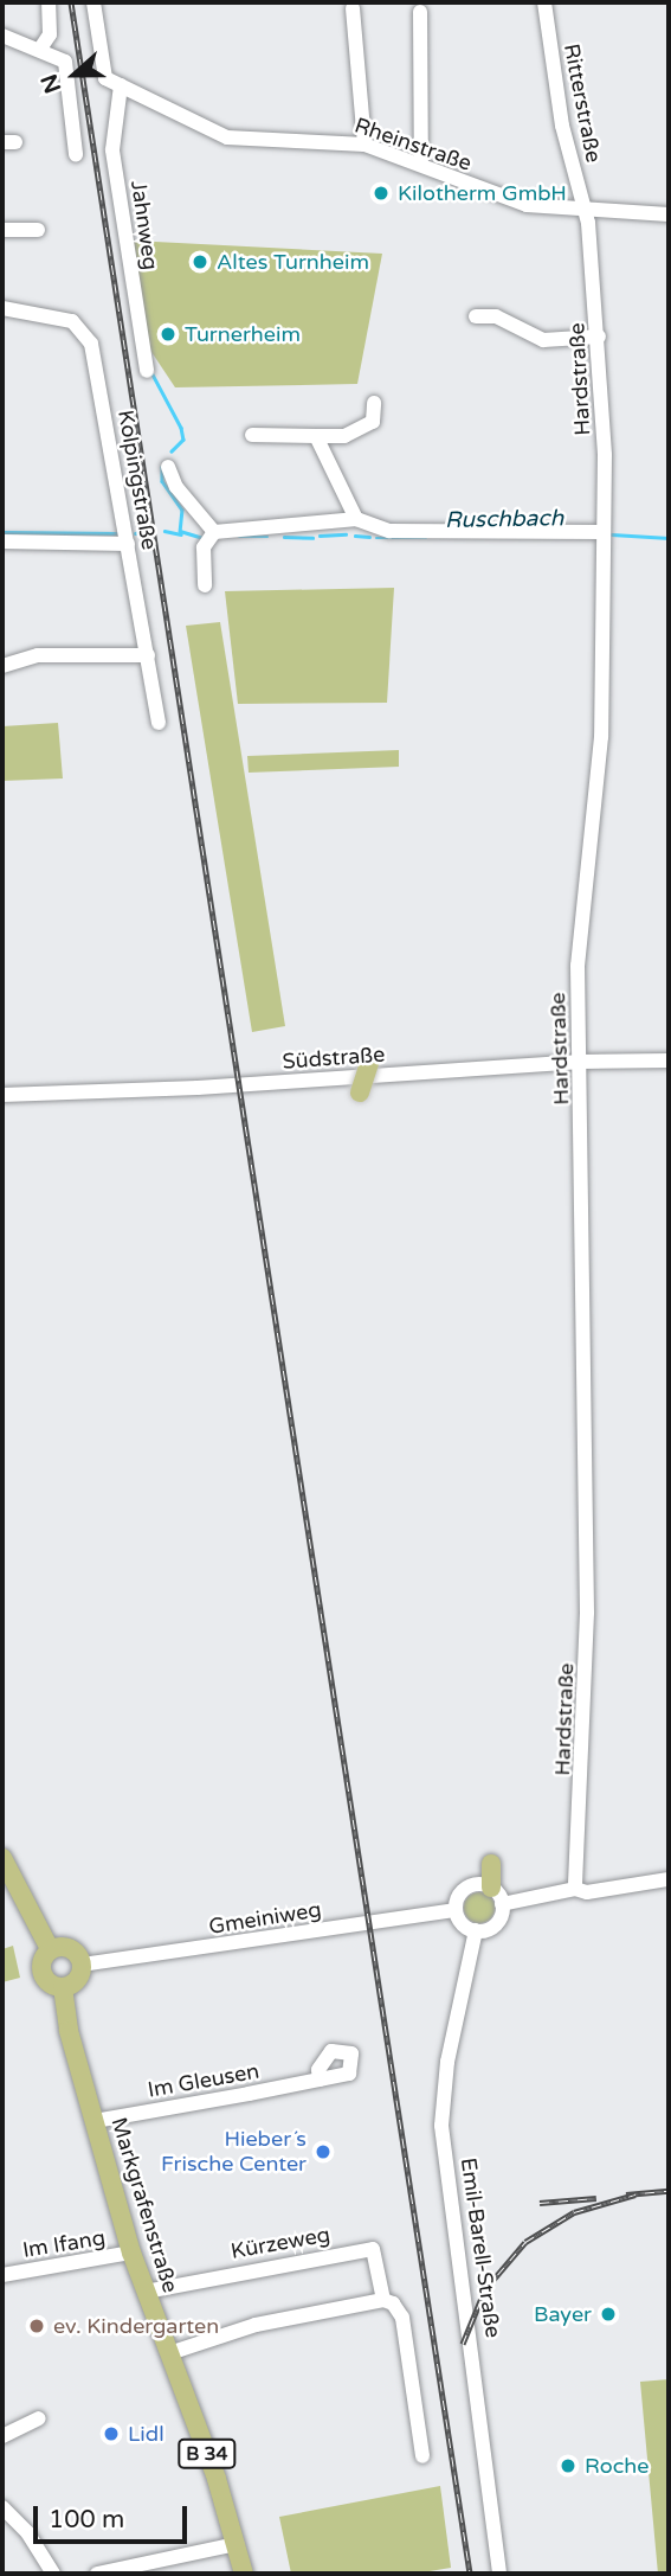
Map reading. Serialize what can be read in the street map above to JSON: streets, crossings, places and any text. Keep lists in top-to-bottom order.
{
  "streets": {
    "main road": ["Markgrafenstraße", "B 34"],
    "street": [
      "Ritterstraße",
      "Rheinstraße",
      "Jahnweg",
      "Hardstraße",
      "Kolpingstraße",
      "Südstraße",
      "Gmeiniweg",
      "Im Gleusen",
      "Kürzeweg",
      "Im Ifang",
      "Emil-Barell-Straße"
    ]
  },
  "crossings": [
    ["Ritterstraße", "Rheinstraße"],
    ["Ritterstraße", "Hardstraße"],
    ["Rheinstraße", "Jahnweg"],
    ["Rheinstraße", "Hardstraße"],
    ["Hardstraße", "Südstraße"],
    ["Gmeiniweg", "Markgrafenstraße"],
    ["Gmeiniweg", "Emil-Barell-Straße"],
    ["Im Gleusen", "Markgrafenstraße"],
    ["Markgrafenstraße", "Kürzeweg"],
    ["Markgrafenstraße", "Im Ifang"]
  ],
  "water": ["Ruschbach"],
  "places": [
    "Kilotherm GmbH",
    "Altes Turnheim",
    "Turnerheim",
    "Hieber´s Frische Center",
    "Bayer",
    "ev. Kindergarten",
    "Lidl",
    "Roche"
  ],
  "scale_bar": "100 m",
  "north": "left"
}
